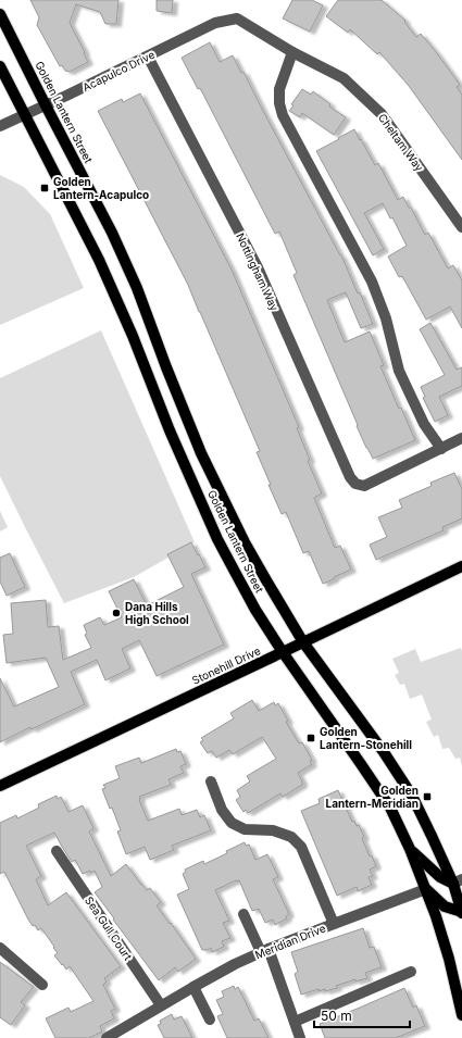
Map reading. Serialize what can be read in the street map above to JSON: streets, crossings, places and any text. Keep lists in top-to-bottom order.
{
  "streets": {
    "main road": ["Golden Lantern Street", "Stonehill Drive"],
    "street": [
      "Acapulco Drive",
      "Cheltam Way",
      "Nottingham Way",
      "Sea Gull Court",
      "Meridian Drive"
    ]
  },
  "crossings": [
    ["Acapulco Drive", "Golden Lantern Street"],
    ["Acapulco Drive", "Cheltam Way"],
    ["Acapulco Drive", "Nottingham Way"],
    ["Golden Lantern Street", "Stonehill Drive"],
    ["Golden Lantern Street", "Meridian Drive"],
    ["Sea Gull Court", "Meridian Drive"]
  ],
  "places": {
    "transit": ["Golden Lantern-Acapulco", "Golden Lantern-Stonehill", "Golden Lantern-Meridian"],
    "other": ["Dana Hills High School"]
  },
  "scale_bar": "50 m"
}
